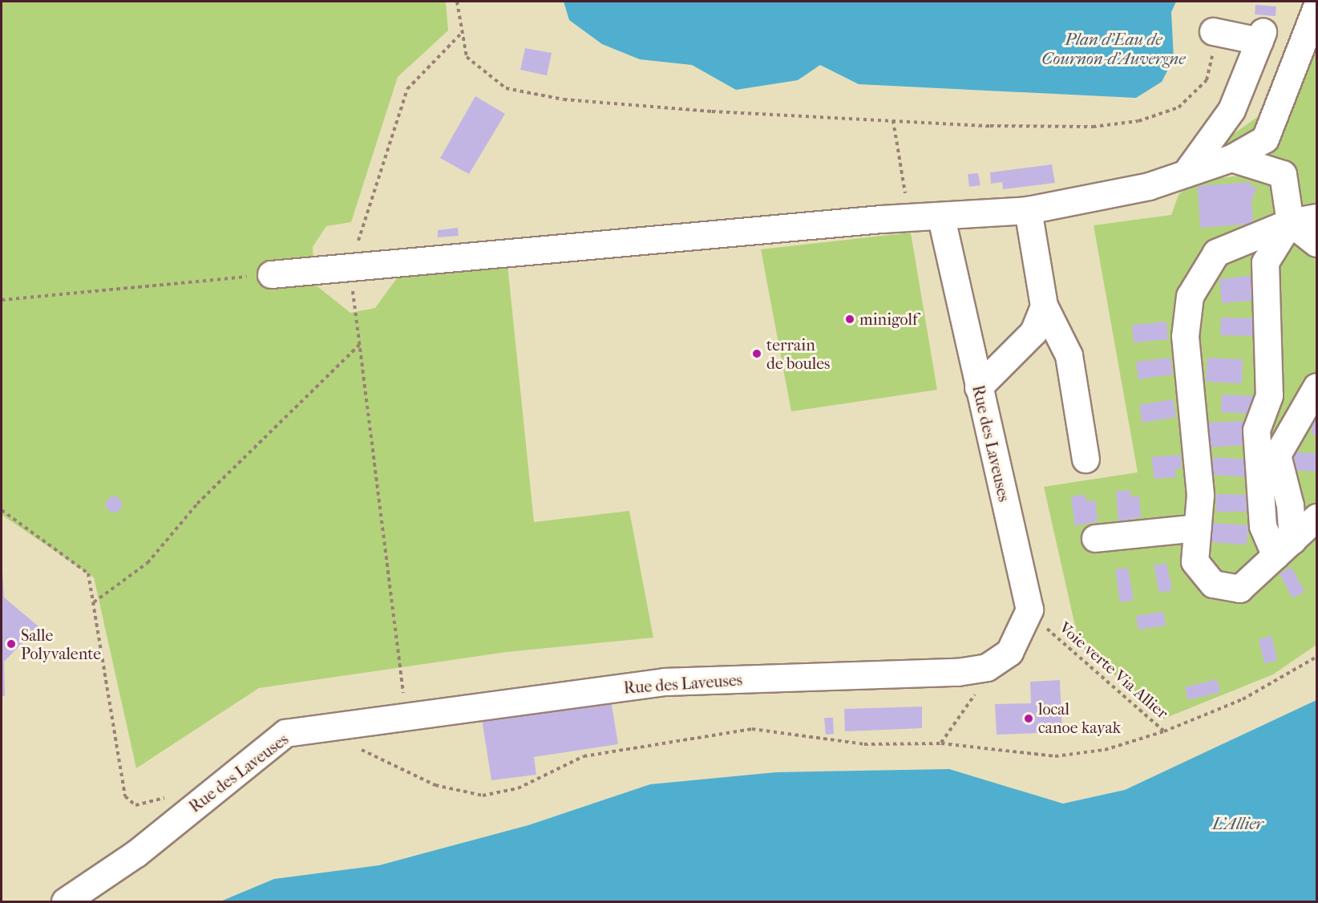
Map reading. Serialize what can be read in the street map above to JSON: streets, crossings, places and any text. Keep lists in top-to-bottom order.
{
  "streets": {
    "street": ["Rue des Laveuses"],
    "path": ["Voie verte Via Allier"]
  },
  "crossings": [
    ["Rue des Laveuses", "Voie verte Via Allier"]
  ],
  "water": ["Plan d'Eau de Cournon-d'Auvergne", "L'Allier"],
  "places": [
    "minigolf",
    "terrain de boules",
    "Salle Polyvalente",
    "local canoe kayak"
  ]
}
